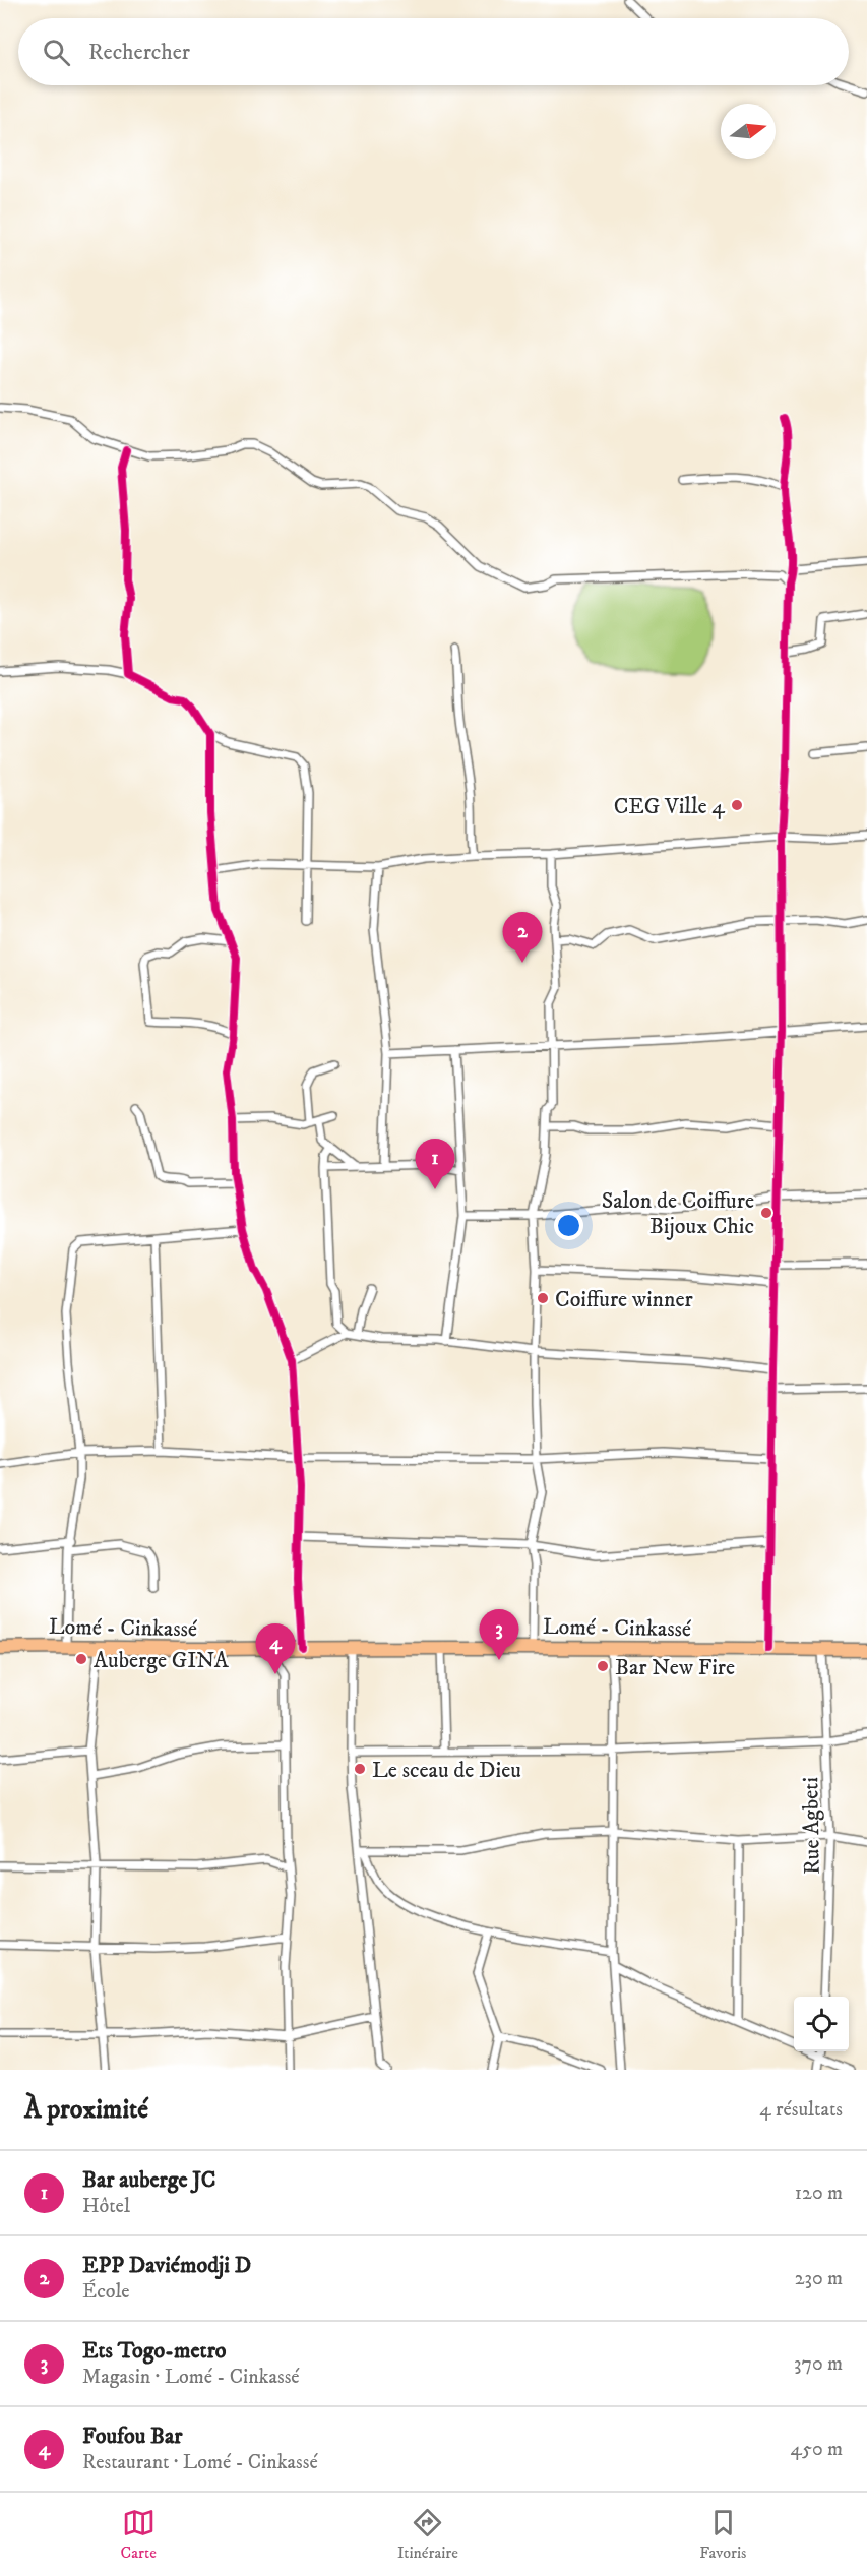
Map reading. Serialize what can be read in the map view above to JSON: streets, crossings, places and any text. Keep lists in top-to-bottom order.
{
  "streets": {
    "highway": ["Lomé - Cinkassé"],
    "street": ["Rue Agbeti"]
  },
  "crossings": [
    ["Lomé - Cinkassé", "Rue Agbeti"]
  ],
  "places": [
    "CEG Ville 4",
    "Salon de Coiffure Bijoux Chic",
    "Coiffure winner",
    "Auberge GINA",
    "Bar New Fire",
    "Le sceau de Dieu"
  ],
  "north": "right",
  "page": {
    "search": "Rechercher",
    "pins": [
      "2",
      "1",
      "3",
      "4"
    ],
    "heading": ["À proximité", "4 résultats"],
    "list": [
      {
        "mark": "1",
        "name": "Bar auberge JC",
        "note": "Hôtel",
        "value": "120 m"
      },
      {
        "mark": "2",
        "name": "EPP Daviémodji D",
        "note": "École",
        "value": "230 m"
      },
      {
        "mark": "3",
        "name": "Ets Togo-metro",
        "note": "Magasin · Lomé - Cinkassé",
        "value": "370 m"
      },
      {
        "mark": "4",
        "name": "Foufou Bar",
        "note": "Restaurant · Lomé - Cinkassé",
        "value": "450 m"
      }
    ],
    "nav": ["Carte", "Itinéraire", "Favoris"]
  }
}
